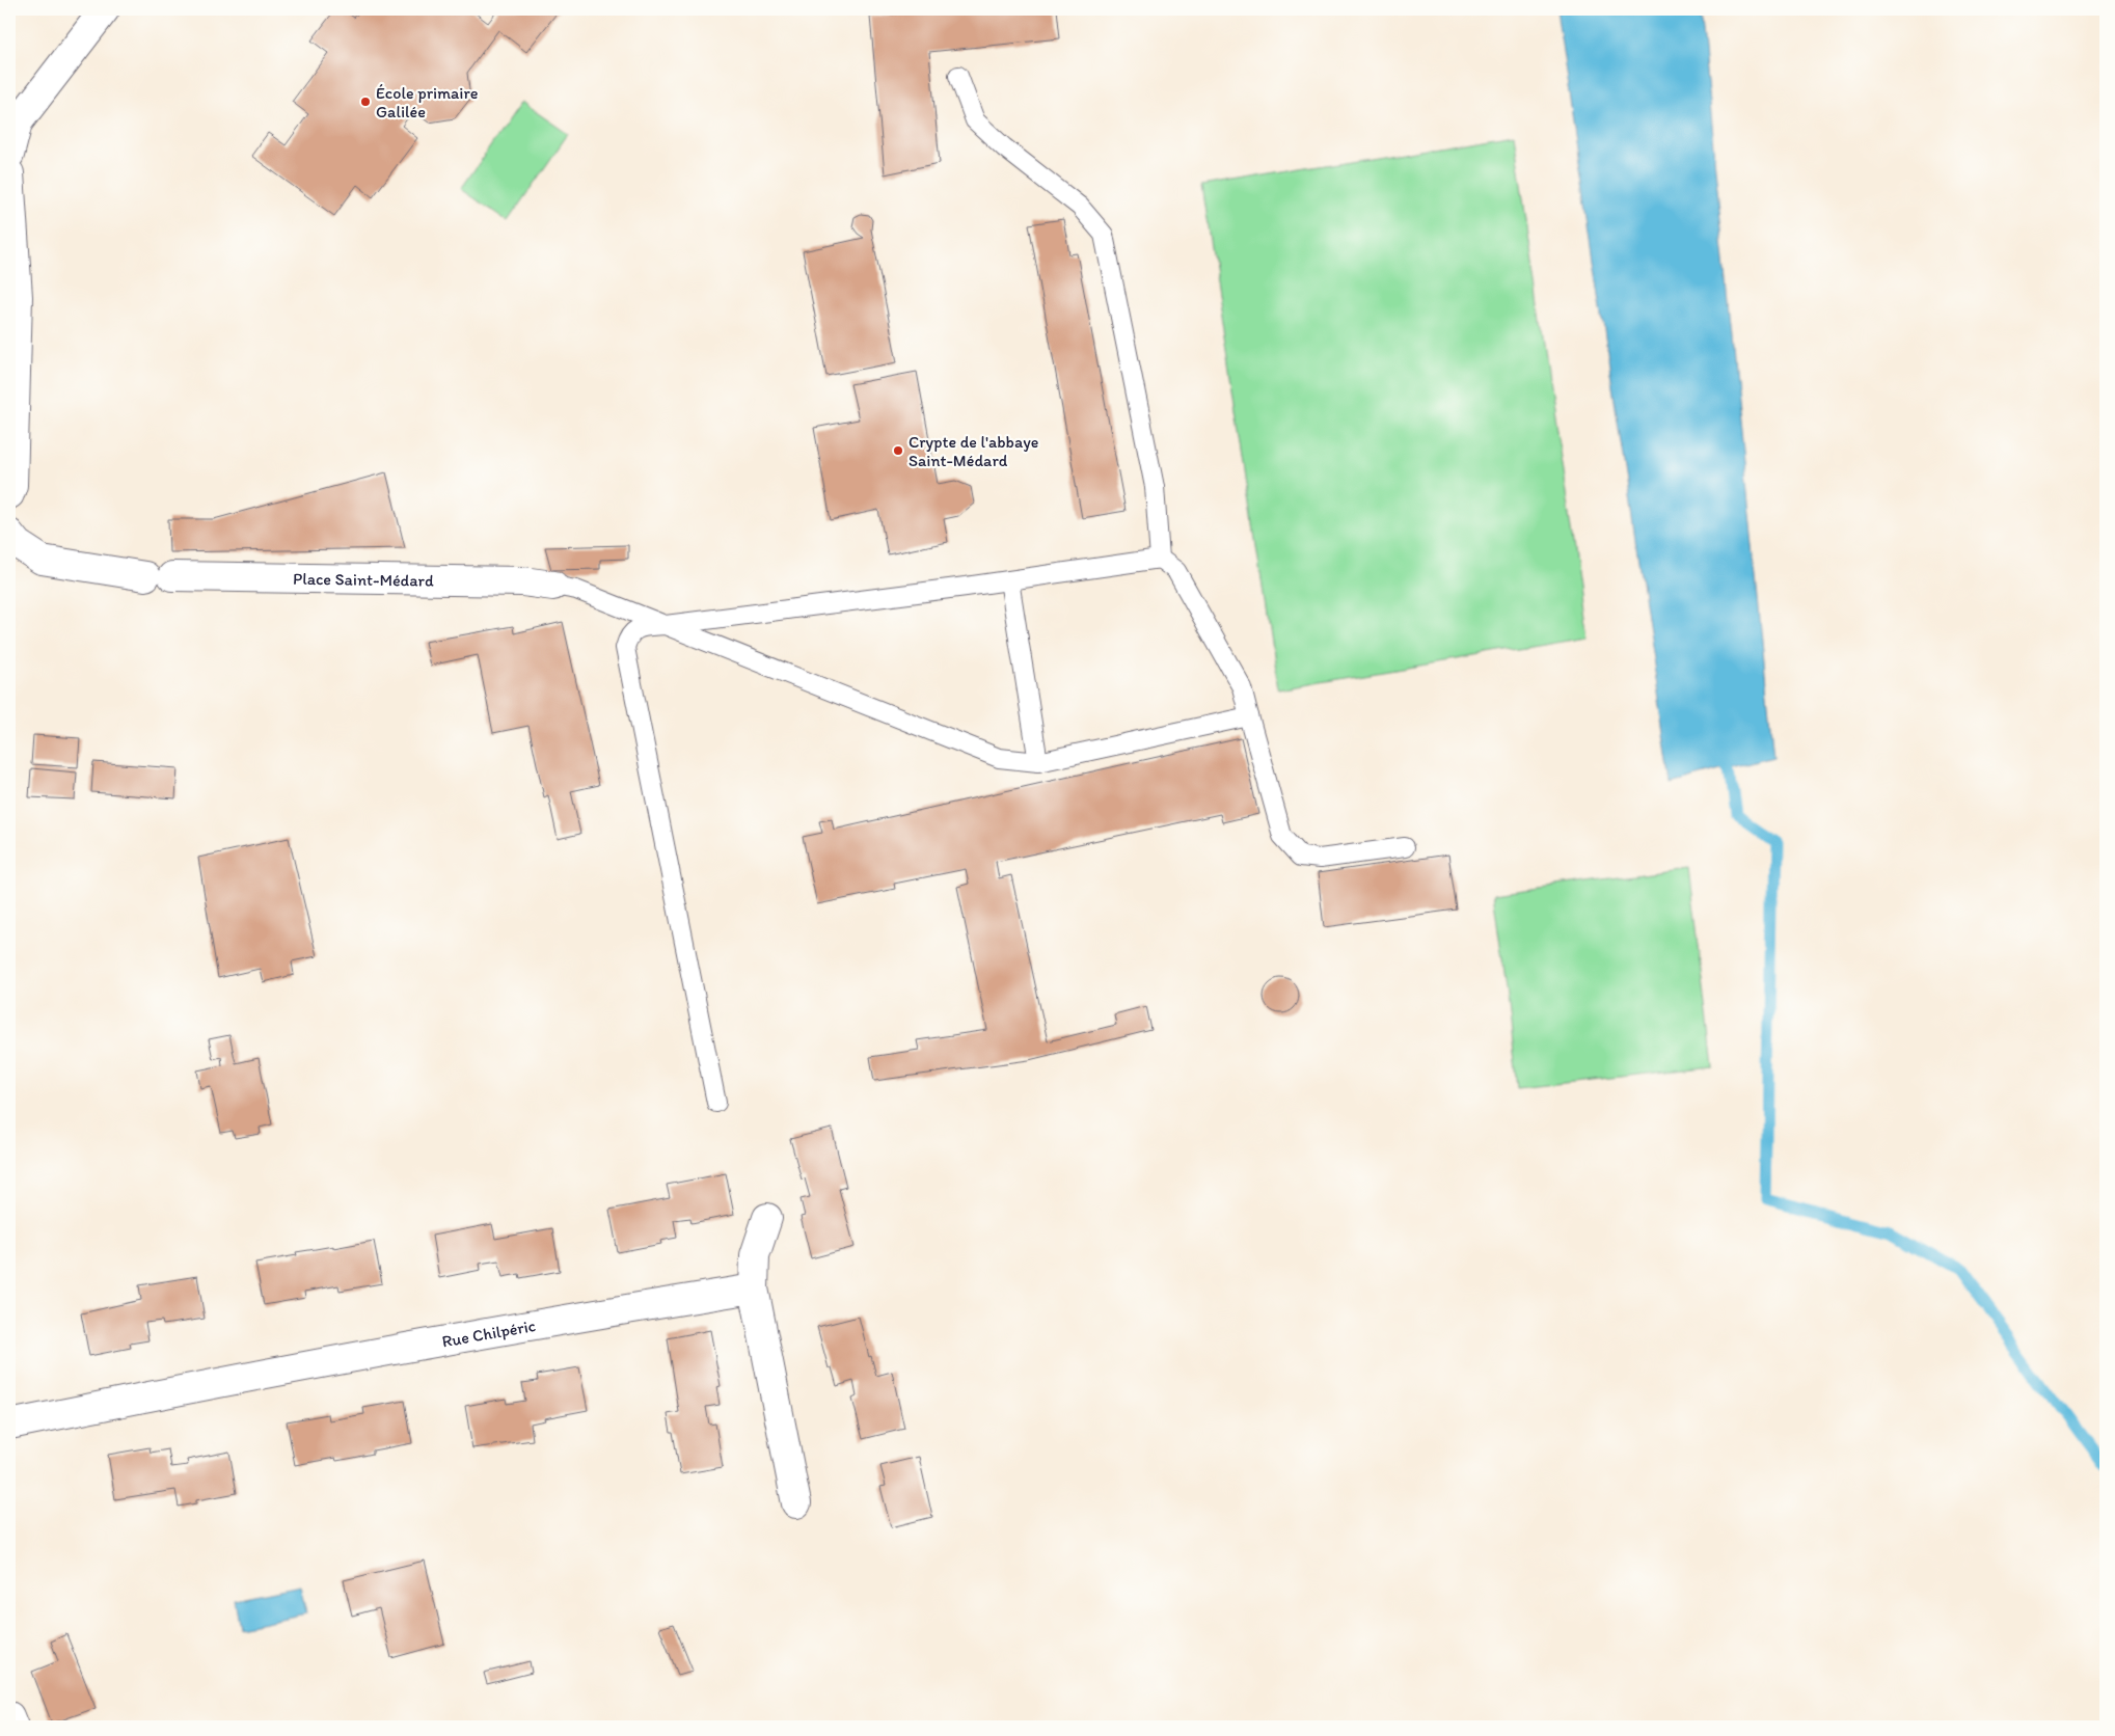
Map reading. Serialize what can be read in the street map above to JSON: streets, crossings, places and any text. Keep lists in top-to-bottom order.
{
  "streets": {
    "street": ["Place Saint-Médard", "Rue Chilpéric"]
  },
  "places": ["École primaire Galilée", "Crypte de l'abbaye Saint-Médard"]
}
